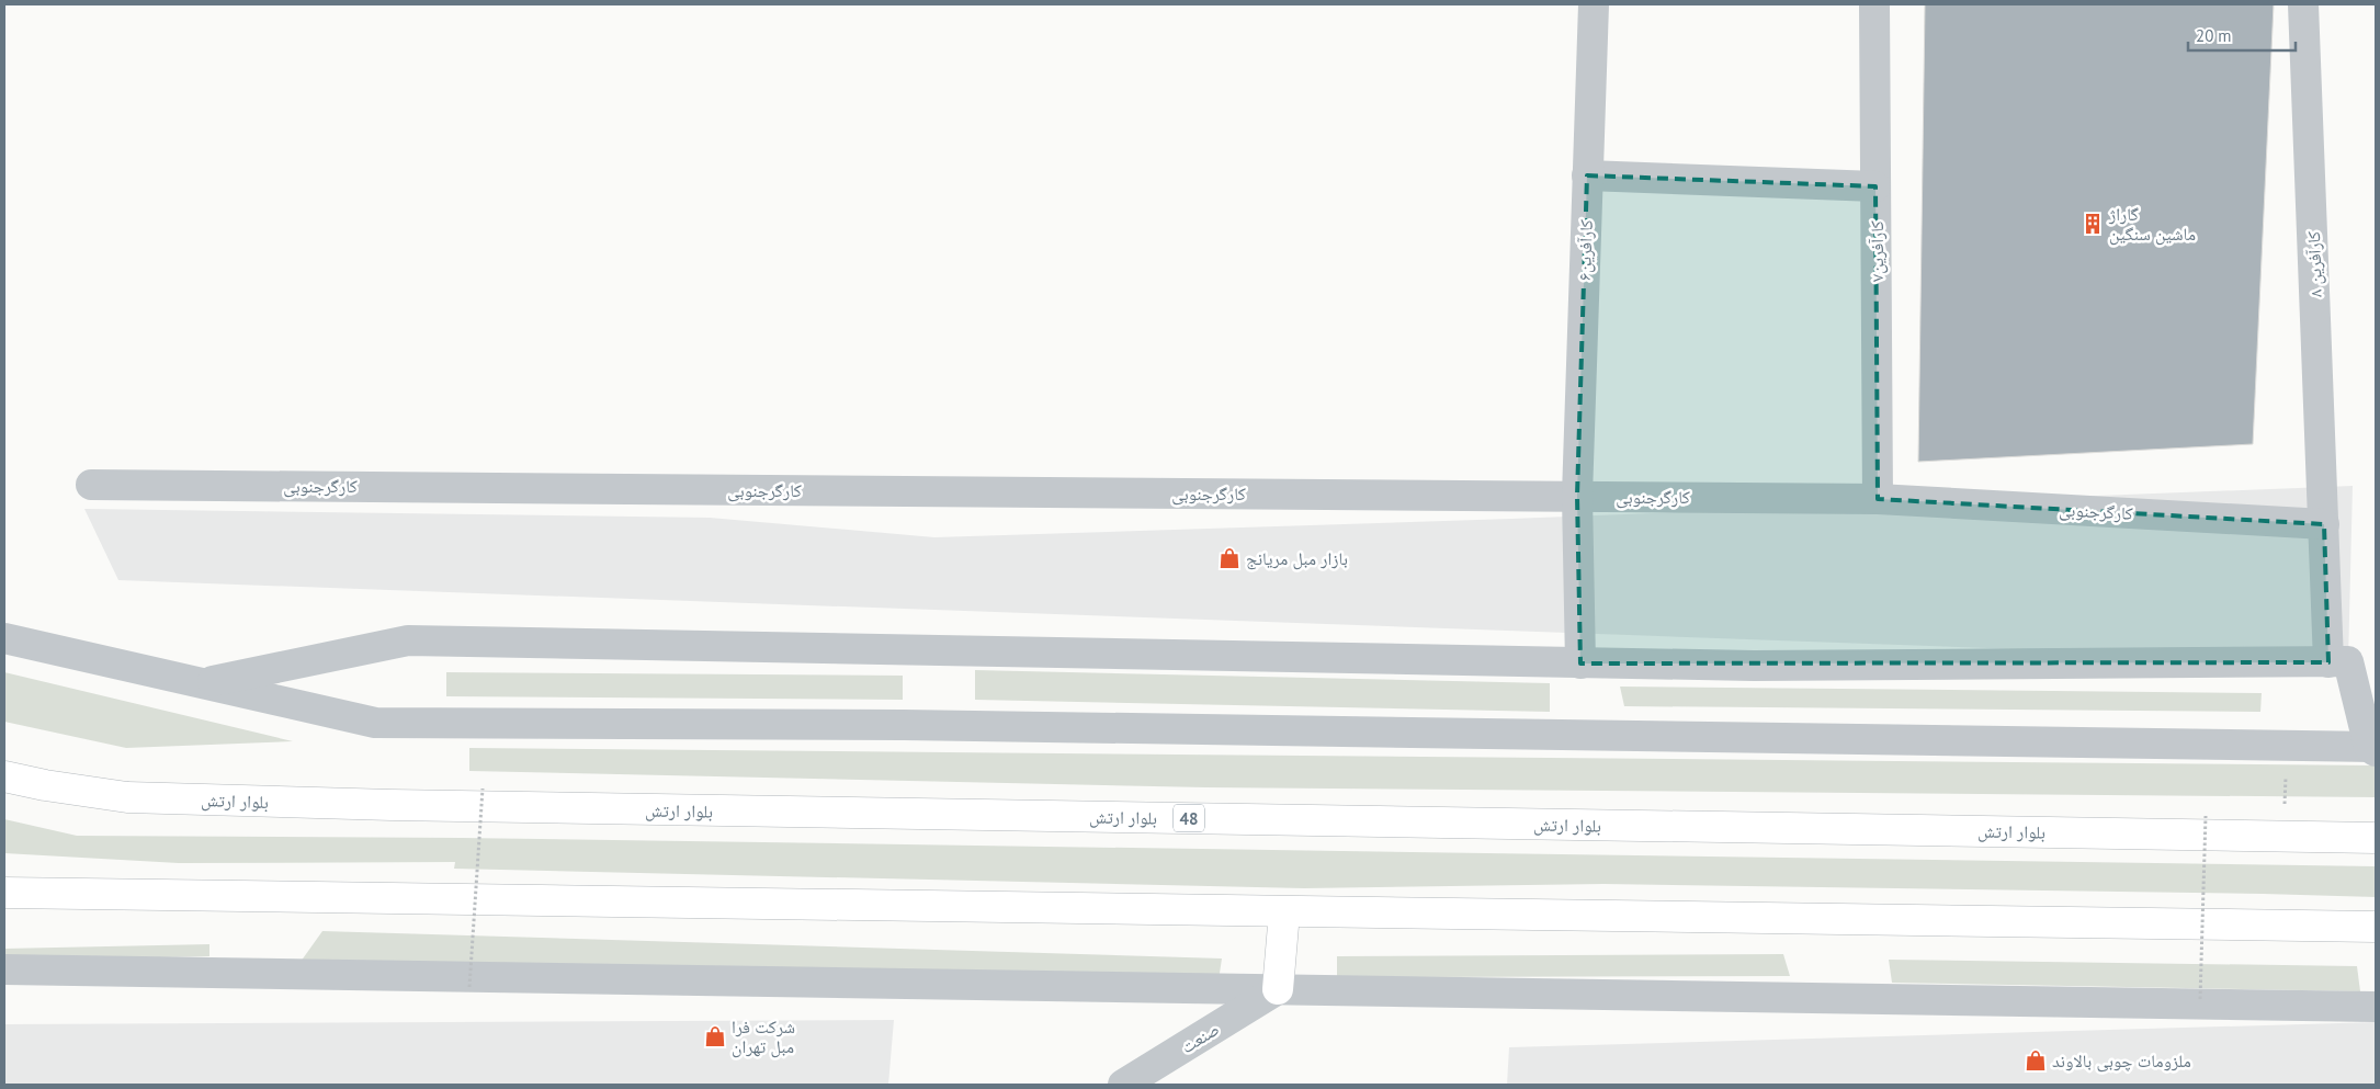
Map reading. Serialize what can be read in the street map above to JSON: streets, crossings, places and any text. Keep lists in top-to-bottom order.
{
  "streets": {
    "highway": ["بلوار ارتش", "48"],
    "street": [
      "کارآفرین۶",
      "کارآفرین۷",
      "کارآفرین ۸",
      "کارگرجنوبی",
      "صنعت"
    ]
  },
  "crossings": [
    ["کارآفرین۶", "کارگرجنوبی"],
    ["کارآفرین۷", "کارگرجنوبی"],
    ["کارآفرین ۸", "کارگرجنوبی"]
  ],
  "places": {
    "building": ["گاراژ ماشین سنگین"],
    "shop": ["بازار مبل مریانج", "شرکت فرا مبل تهران", "ملزومات چوبی بالاوند"]
  },
  "scale_bar": "20 m"
}
